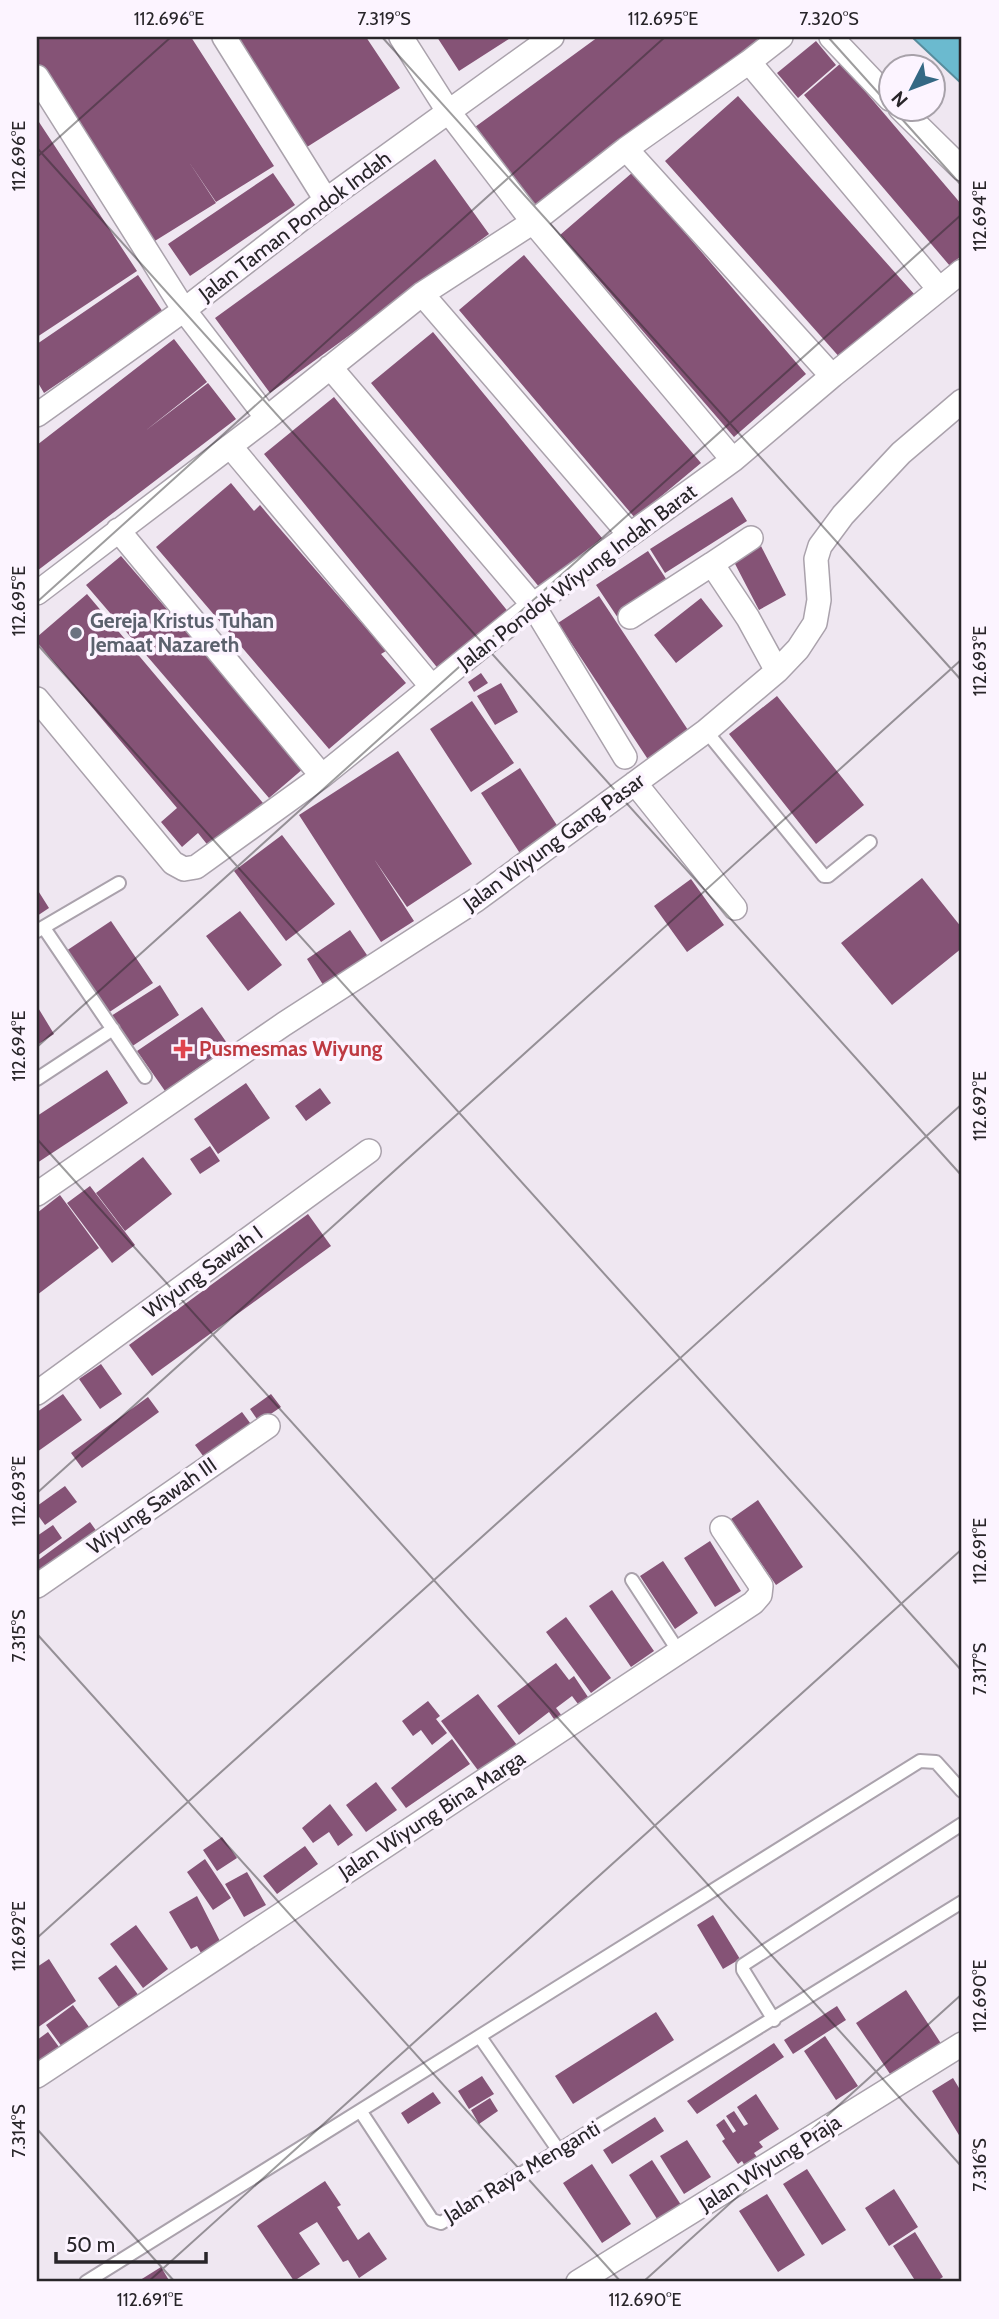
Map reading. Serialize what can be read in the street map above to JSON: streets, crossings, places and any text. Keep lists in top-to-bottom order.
{
  "streets": {
    "street": [
      "Jalan Taman Pondok Indah",
      "Jalan Pondok Wiyung Indah Barat",
      "Jalan Wiyung Gang Pasar",
      "Wiyung Sawah I",
      "Wiyung Sawah III",
      "Jalan Wiyung Bina Marga",
      "Jalan Wiyung Praja"
    ],
    "lane": ["Jalan Raya Menganti"]
  },
  "places": {
    "other": ["Gereja Kristus Tuhan Jemaat Nazareth"],
    "health": ["Pusmesmas Wiyung"]
  },
  "scale_bar": "50 m",
  "north": "bottom left",
  "coordinates": [
    "112.696°E",
    "7.319°S",
    "112.695°E",
    "7.320°S",
    "112.694°E",
    "112.693°E",
    "112.692°E",
    "112.691°E",
    "7.315°S",
    "7.317°S",
    "112.690°E",
    "7.314°S",
    "7.316°S"
  ]
}
